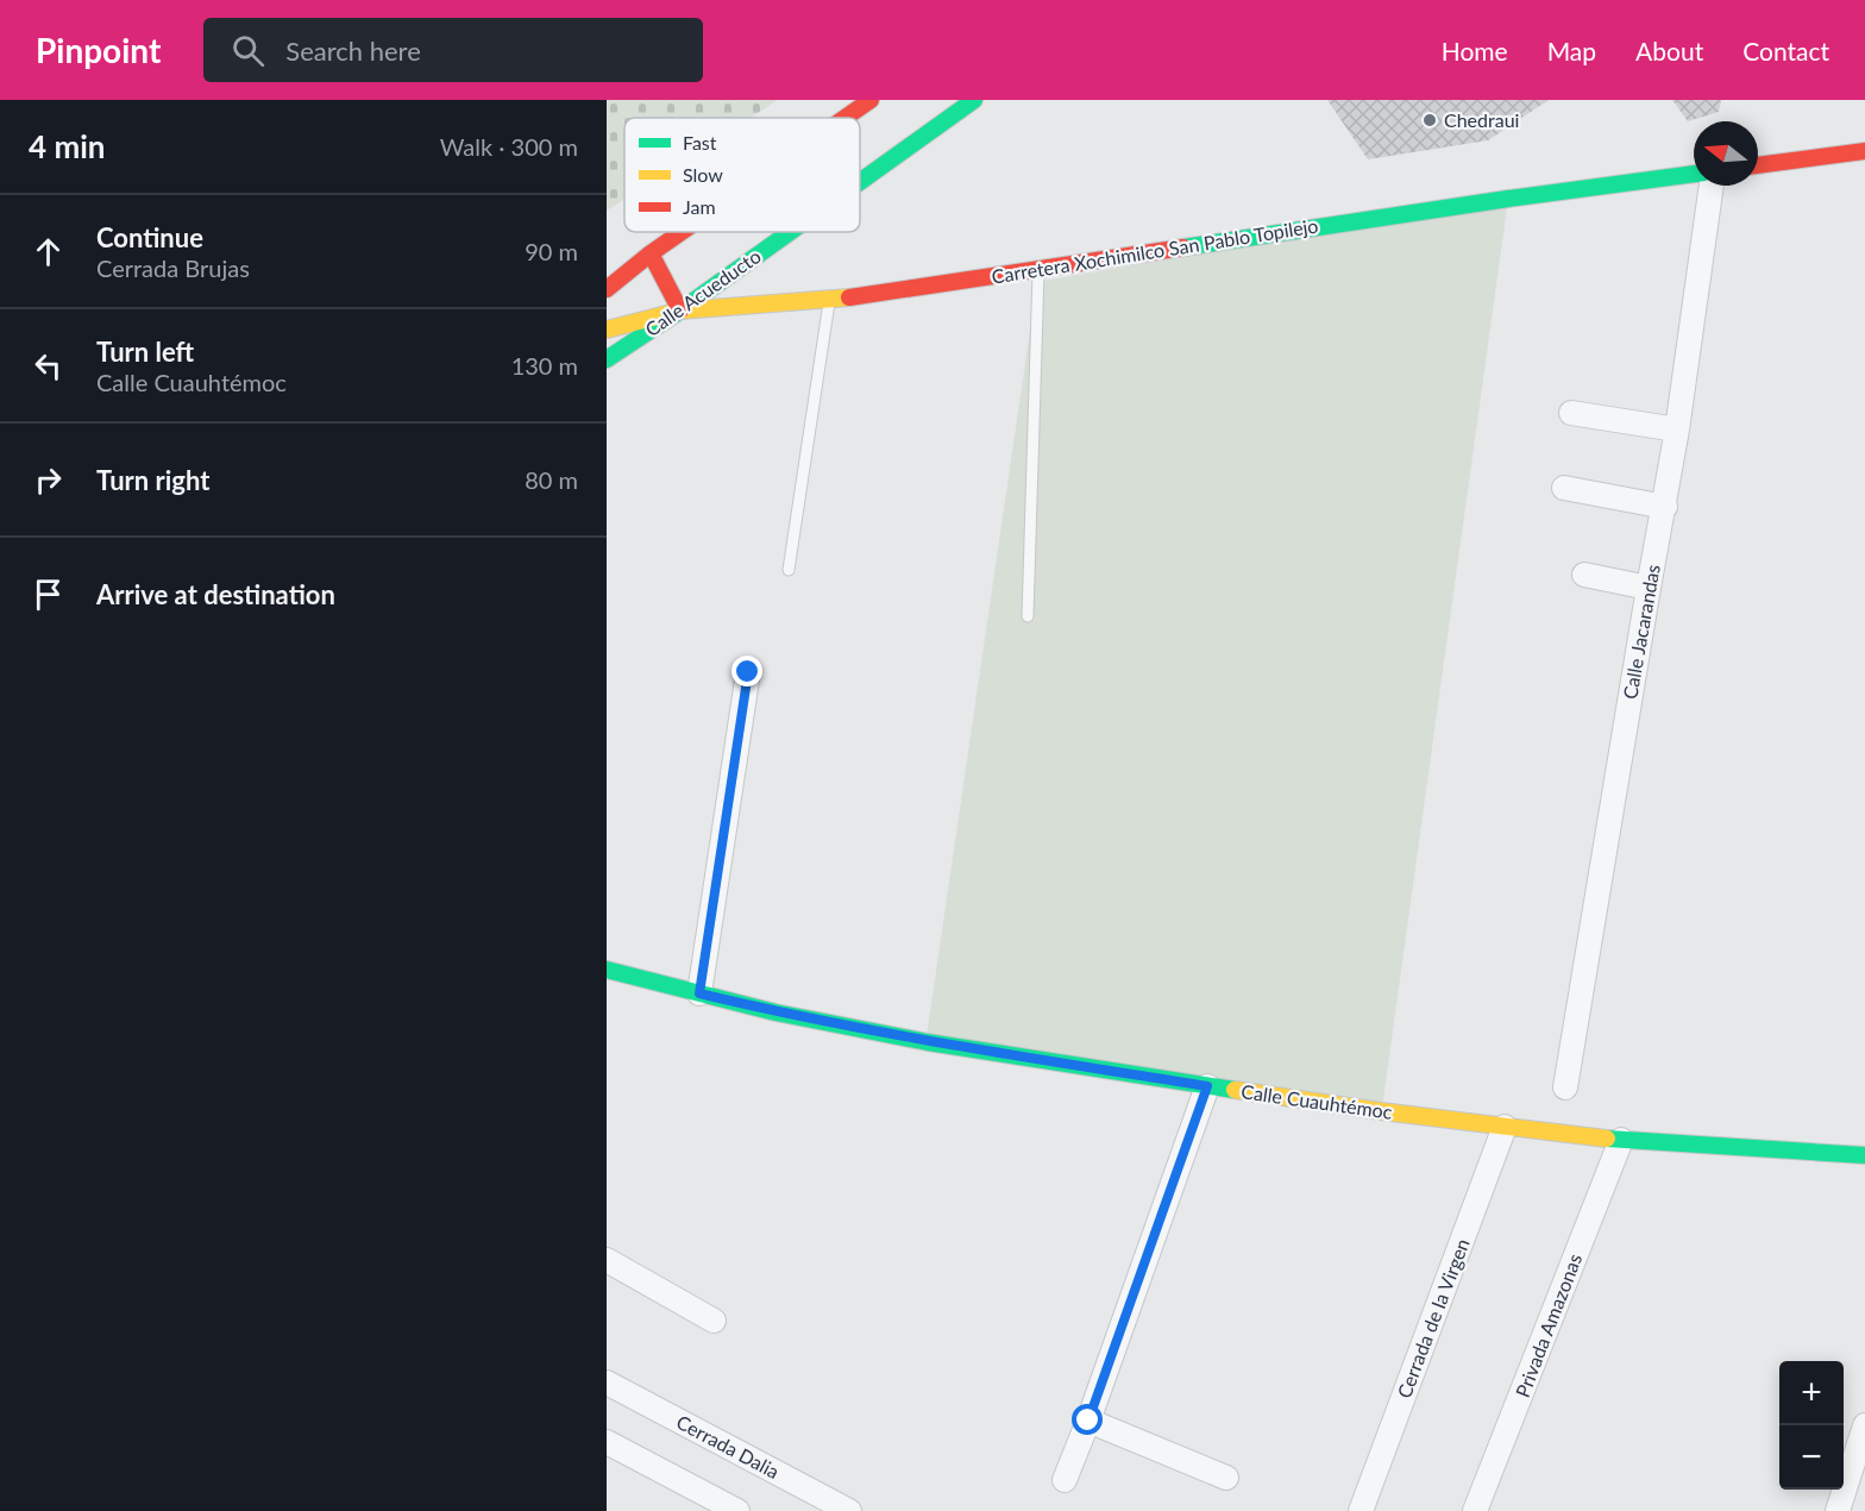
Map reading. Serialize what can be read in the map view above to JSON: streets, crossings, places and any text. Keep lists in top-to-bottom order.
{
  "streets": {
    "street": [
      "Carretera Xochimilco San Pablo Topilejo",
      "Calle Acueducto",
      "Calle Jacarandas",
      "Calle Cuauhtémoc",
      "Cerrada de la Virgen",
      "Privada Amazonas",
      "Cerrada Dalia"
    ]
  },
  "crossings": [
    ["Carretera Xochimilco San Pablo Topilejo", "Calle Acueducto"],
    ["Calle Cuauhtémoc", "Cerrada de la Virgen"],
    ["Calle Cuauhtémoc", "Privada Amazonas"]
  ],
  "places": ["Chedraui"],
  "legend": ["Fast", "Slow", "Jam"],
  "north": "left",
  "page": {
    "header": "Pinpoint",
    "search": "Search here",
    "nav": [
      "Home",
      "Map",
      "About",
      "Contact"
    ],
    "heading": ["4 min", "Walk · 300 m"],
    "list": [
      ["Continue", "Cerrada Brujas", "90 m"],
      ["Turn left", "Calle Cuauhtémoc", "130 m"],
      ["Turn right", "80 m"],
      "Arrive at destination"
    ],
    "map_buttons": ["+", "−"]
  }
}
